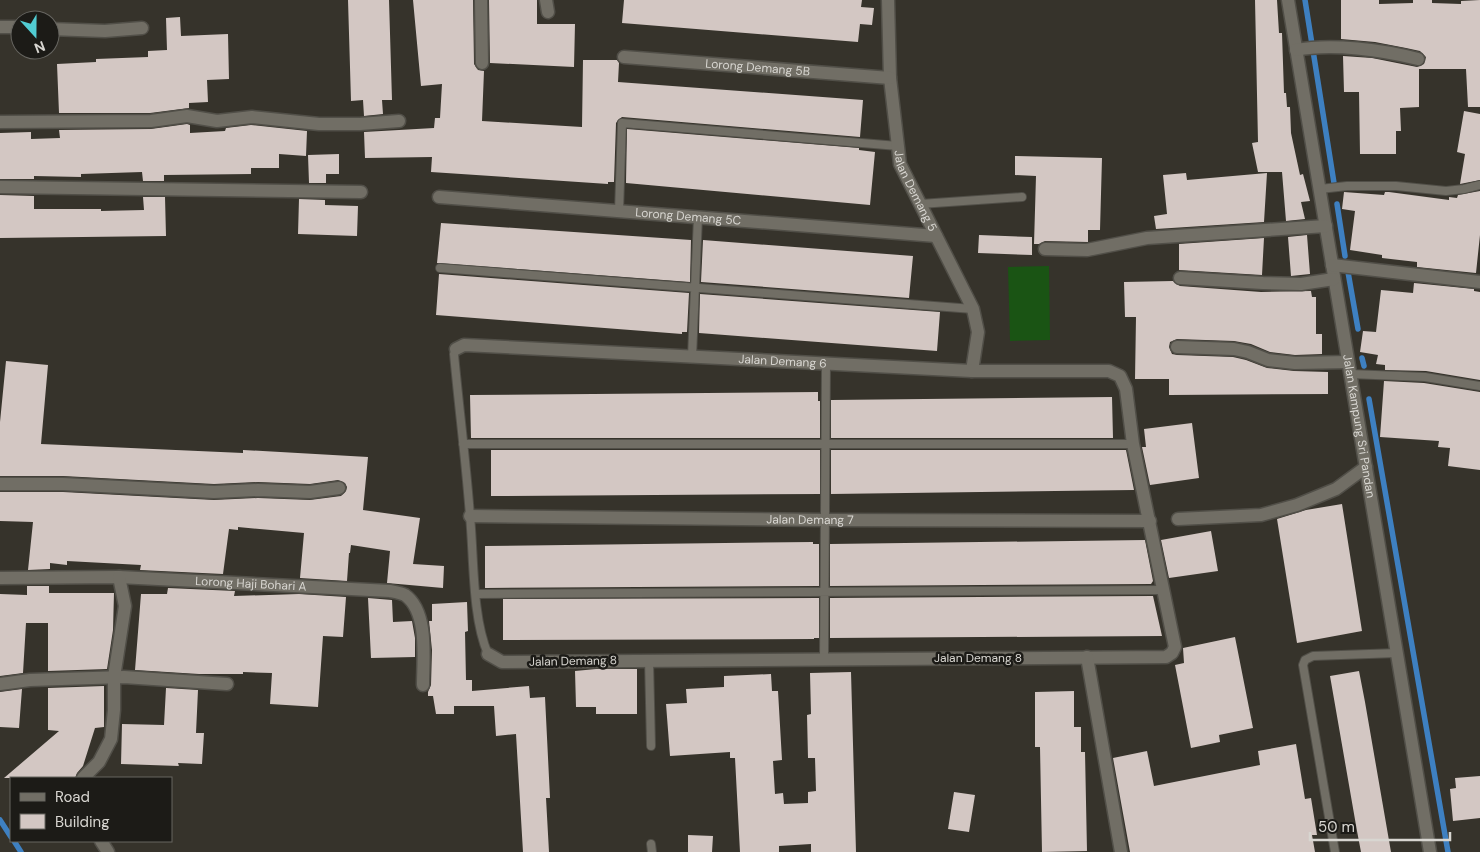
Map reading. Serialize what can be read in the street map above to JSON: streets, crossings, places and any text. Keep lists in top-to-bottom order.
{
  "streets": {
    "street": [
      "Lorong Demang 5B",
      "Jalan Demang 5",
      "Lorong Demang 5C",
      "Jalan Demang 6",
      "Jalan Kampung Sri Pandan",
      "Jalan Demang 7",
      "Lorong Haji Bohari A",
      "Jalan Demang 8"
    ]
  },
  "crossings": [
    ["Lorong Demang 5B", "Jalan Demang 5"],
    ["Jalan Demang 5", "Lorong Demang 5C"],
    ["Jalan Demang 5", "Jalan Demang 6"],
    ["Jalan Demang 6", "Jalan Demang 8"],
    ["Jalan Demang 7", "Jalan Demang 8"]
  ],
  "legend": ["Road", "Building"],
  "scale_bar": "50 m",
  "north": "bottom"
}
